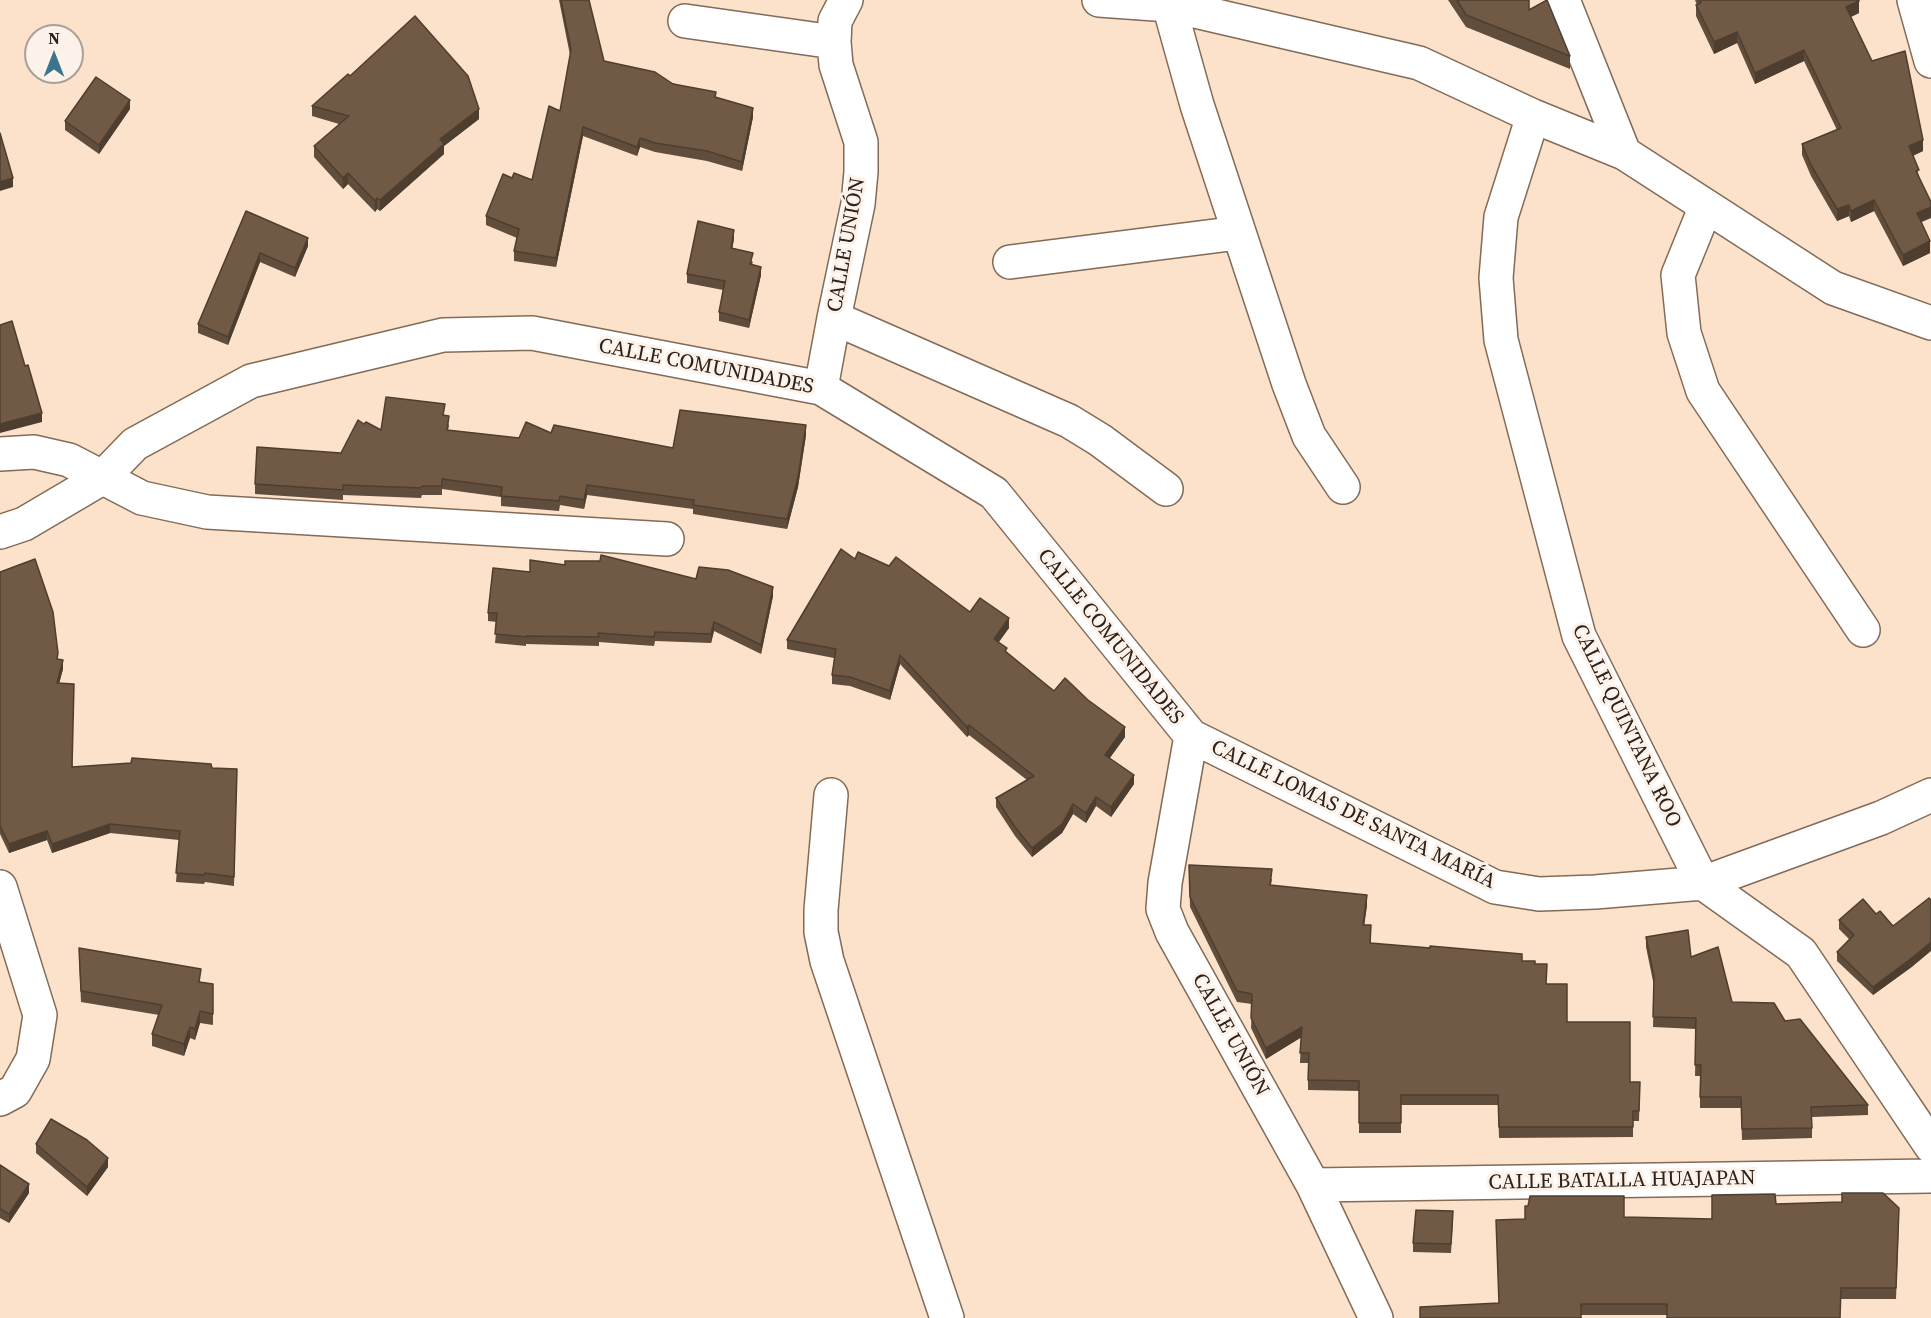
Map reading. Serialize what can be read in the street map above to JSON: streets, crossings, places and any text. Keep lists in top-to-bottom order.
{
  "streets": {
    "street": [
      "CALLE UNIÓN",
      "CALLE COMUNIDADES",
      "CALLE QUINTANA ROO",
      "CALLE LOMAS DE SANTA MARÍA",
      "CALLE BATALLA HUAJAPAN"
    ]
  },
  "crossings": [
    ["CALLE UNIÓN", "CALLE COMUNIDADES"],
    ["CALLE UNIÓN", "CALLE LOMAS DE SANTA MARÍA"],
    ["CALLE UNIÓN", "CALLE BATALLA HUAJAPAN"],
    ["CALLE COMUNIDADES", "CALLE LOMAS DE SANTA MARÍA"],
    ["CALLE QUINTANA ROO", "CALLE LOMAS DE SANTA MARÍA"]
  ],
  "north": "top"
}
